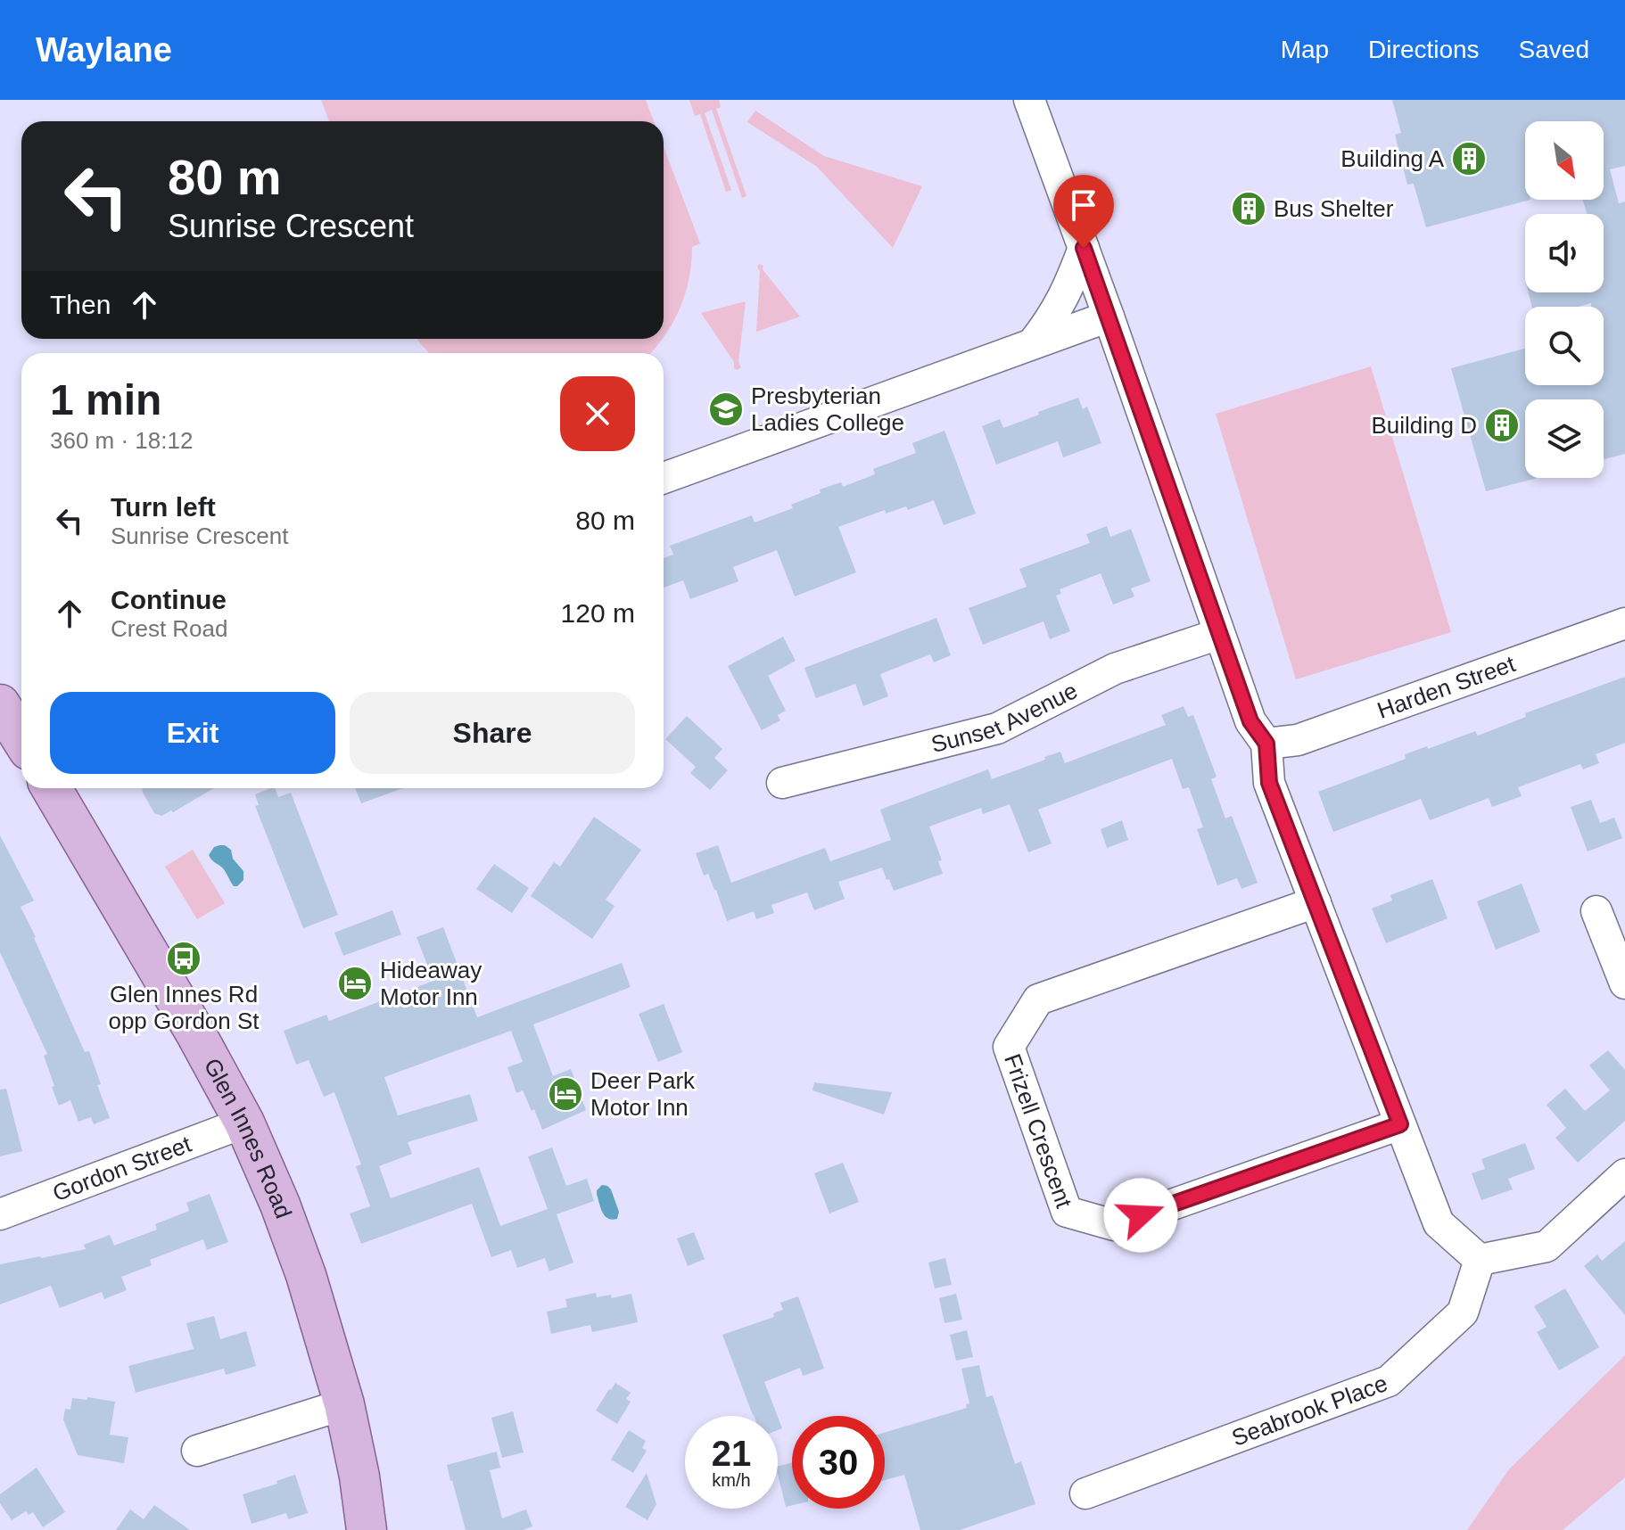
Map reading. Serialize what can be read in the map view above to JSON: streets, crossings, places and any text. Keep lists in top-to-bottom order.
{
  "streets": {
    "main road": ["Glen Innes Road"],
    "street": [
      "Harden Street",
      "Sunset Avenue",
      "Frizell Crescent",
      "Gordon Street",
      "Seabrook Place"
    ]
  },
  "crossings": [
    ["Glen Innes Road", "Gordon Street"]
  ],
  "places": {
    "building": ["Building A", "Bus Shelter", "Building D"],
    "school or university": ["Presbyterian Ladies College"],
    "bus stop": ["Glen Innes Rd opp Gordon St"],
    "hotel": ["Hideaway Motor Inn", "Deer Park Motor Inn"]
  },
  "north": "bottom right",
  "page": {
    "header": "Waylane",
    "nav": ["Map", "Directions", "Saved"],
    "turn": ["80 m", "Sunrise Crescent"],
    "then": "Then",
    "heading": ["1 min", "360 m · 18:12"],
    "list": [
      {
        "name": "Turn left",
        "note": "Sunrise Crescent",
        "value": "80 m"
      },
      {
        "name": "Continue",
        "note": "Crest Road",
        "value": "120 m"
      }
    ],
    "buttons": ["Exit", "Share"],
    "speed": "21 km/h",
    "limit": "30"
  }
}
